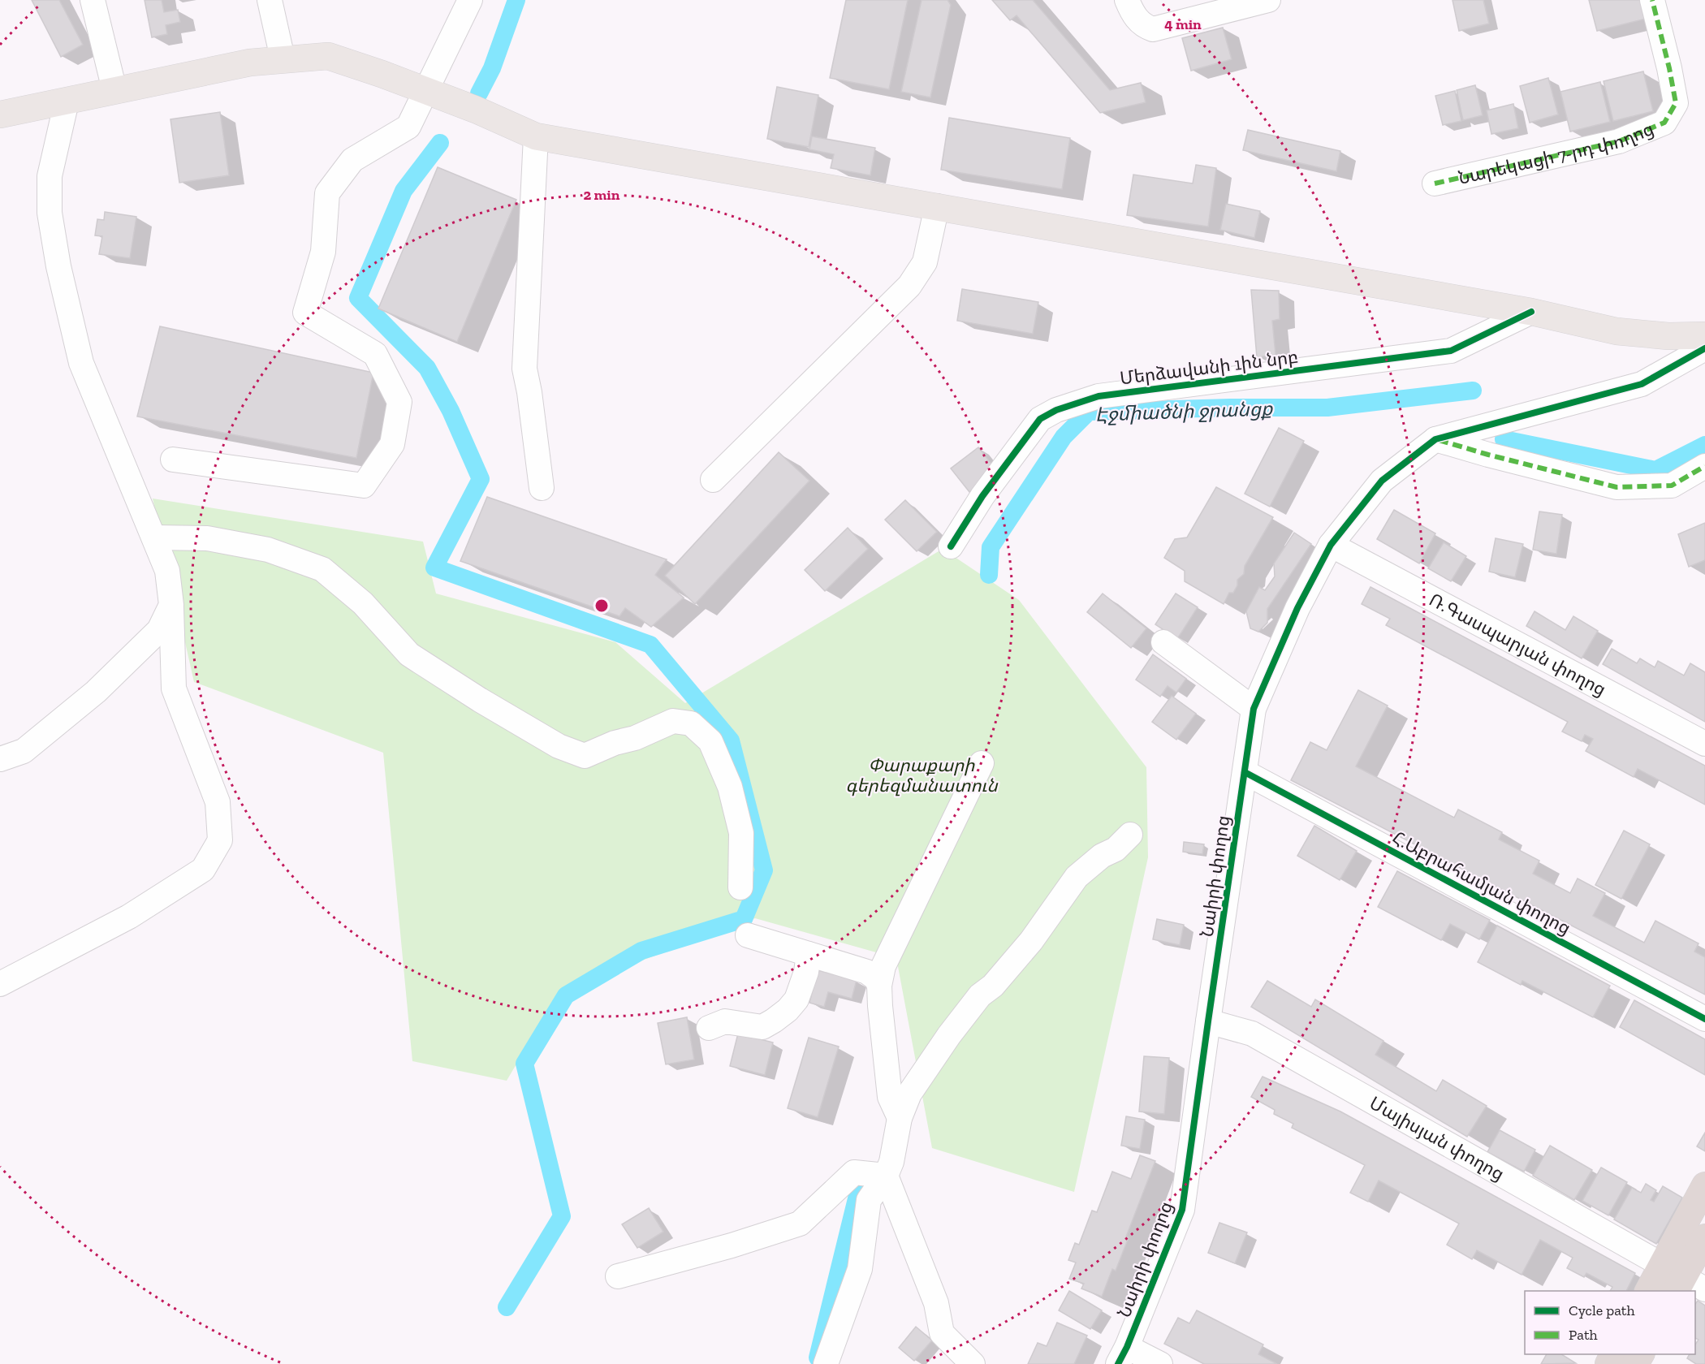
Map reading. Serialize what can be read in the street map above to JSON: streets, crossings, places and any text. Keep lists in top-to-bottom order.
{
  "streets": {
    "street": [
      "Նարեկացի 7-րդ փողոց",
      "Մերձավանի 1ին նրբ",
      "Ռ.Գասպարյան փողոց",
      "Նաիրի փողոց",
      "Հ.Աբրահամյան փողոց",
      "Մայիսյան փողոց"
    ]
  },
  "crossings": [
    ["Ռ.Գասպարյան փողոց", "Նաիրի փողոց"],
    ["Նաիրի փողոց", "Հ.Աբրահամյան փողոց"],
    ["Նաիրի փողոց", "Մայիսյան փողոց"]
  ],
  "water": ["Էջմիածնի ջրանցք"],
  "parks": ["Փարաքարի գերեզմանատուն"],
  "legend": ["Cycle path", "Path"],
  "rings": ["4 min", "2 min"]
}
